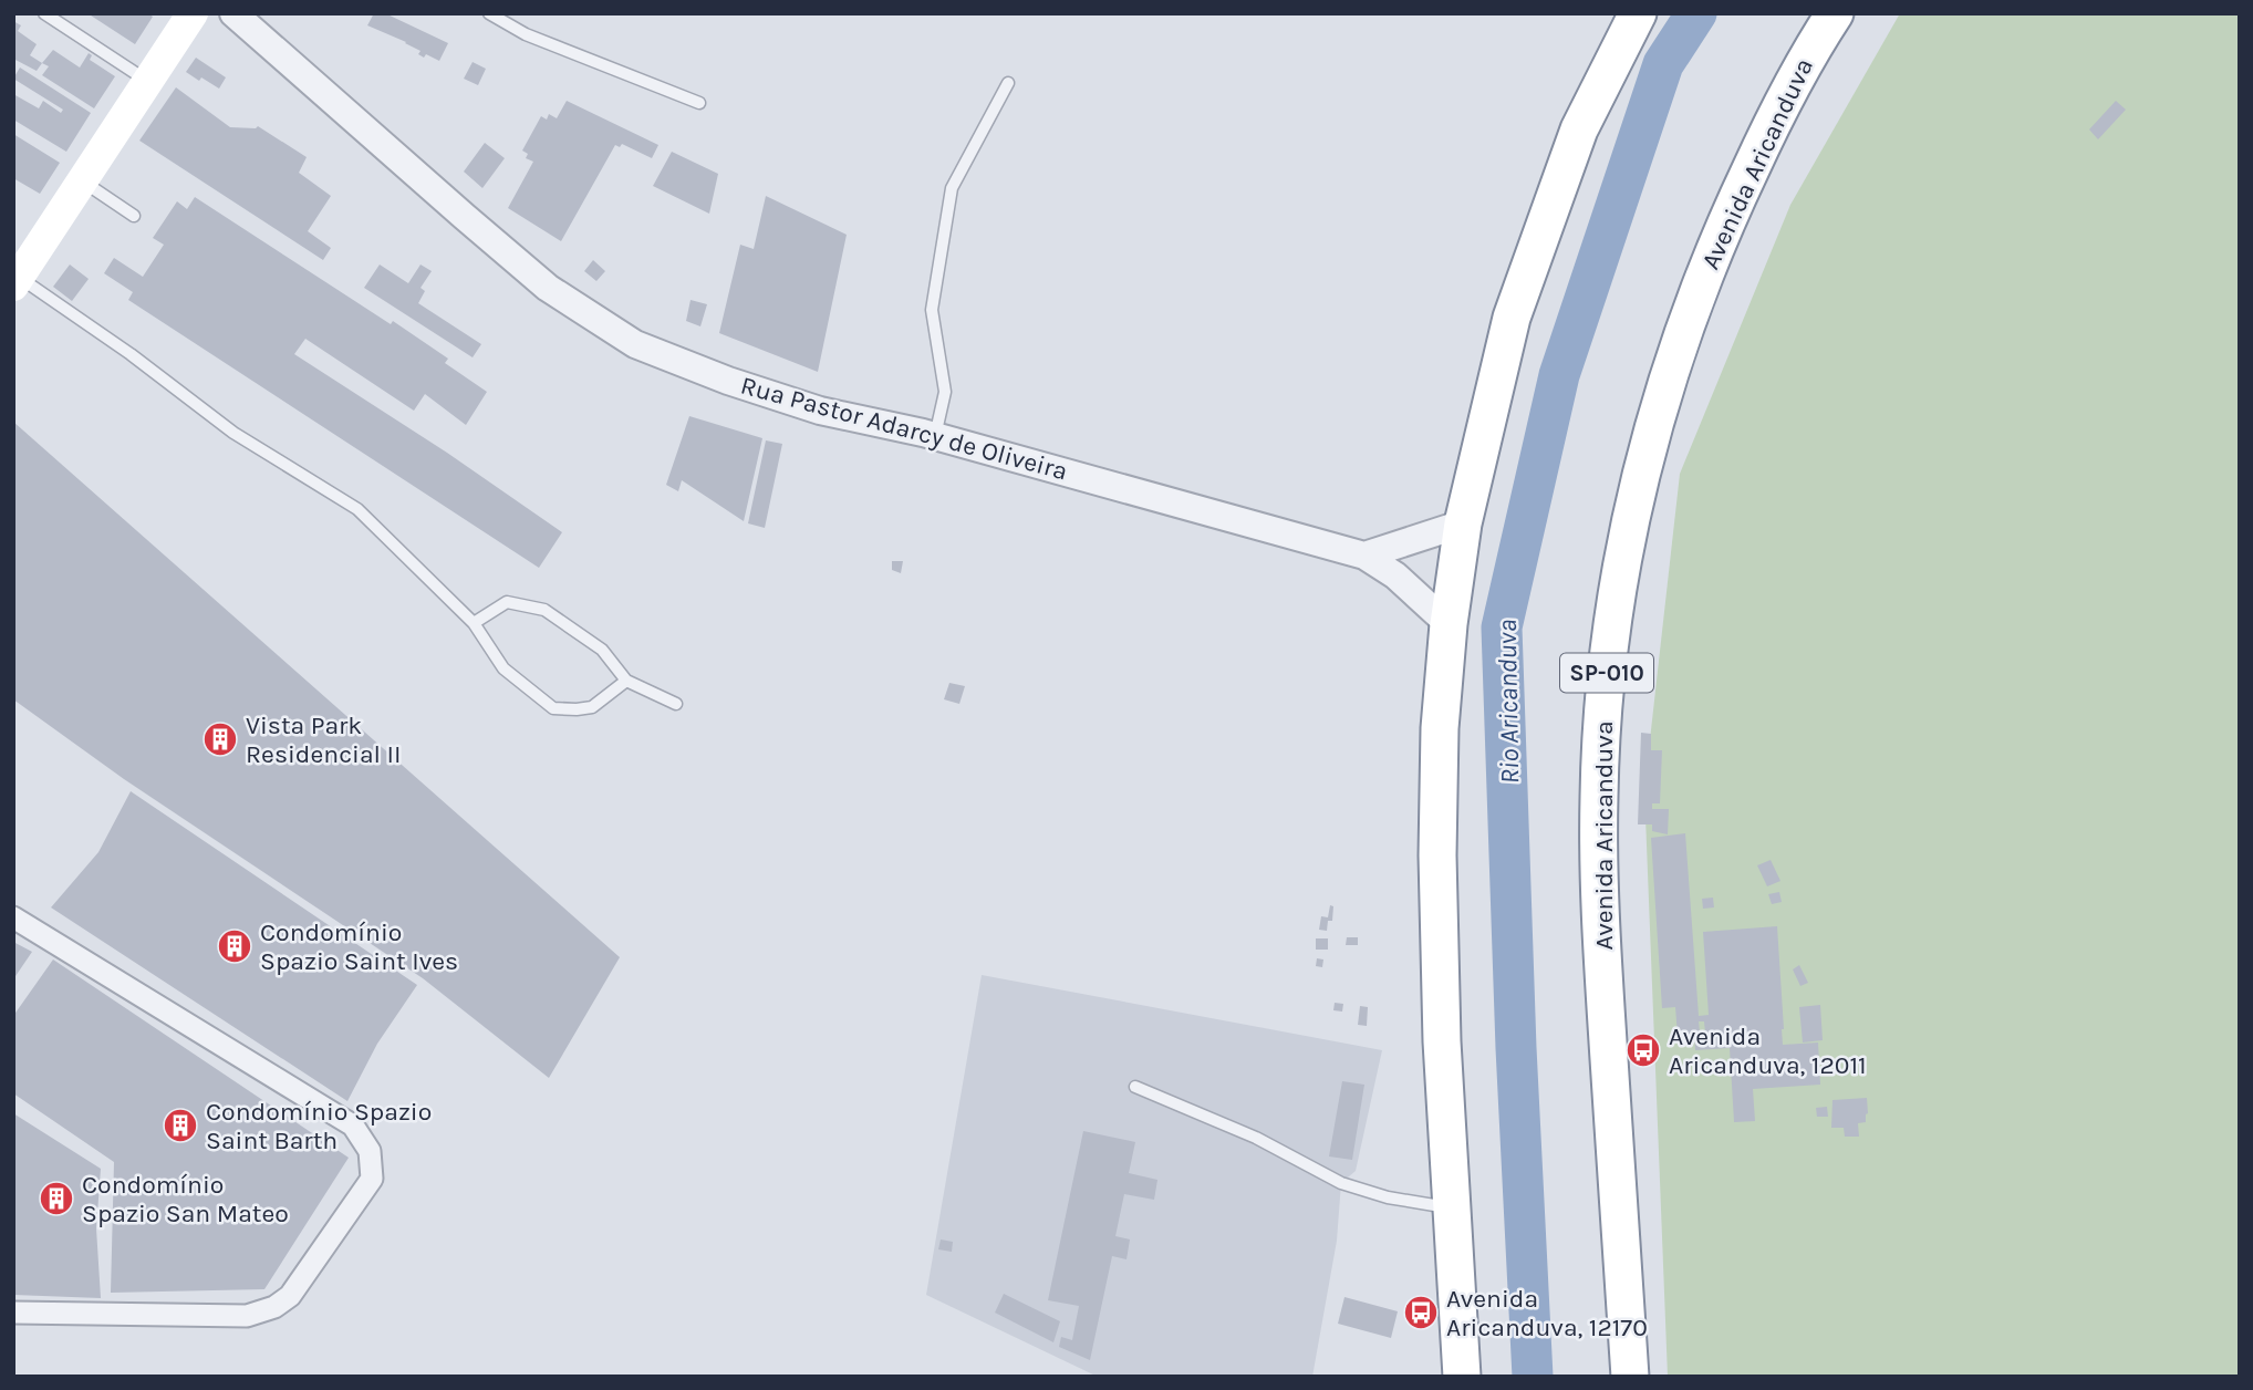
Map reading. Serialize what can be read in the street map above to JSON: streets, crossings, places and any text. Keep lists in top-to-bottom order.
{
  "streets": {
    "highway": ["Avenida Aricanduva", "SP-010"],
    "street": ["Rua Pastor Adarcy de Oliveira"]
  },
  "water": ["Rio Aricanduva"],
  "places": {
    "building": [
      "Vista Park Residencial II",
      "Condomínio Spazio Saint Ives",
      "Condomínio Spazio Saint Barth",
      "Condomínio Spazio San Mateo"
    ],
    "bus stop": ["Avenida Aricanduva, 12011", "Avenida Aricanduva, 12170"]
  }
}
